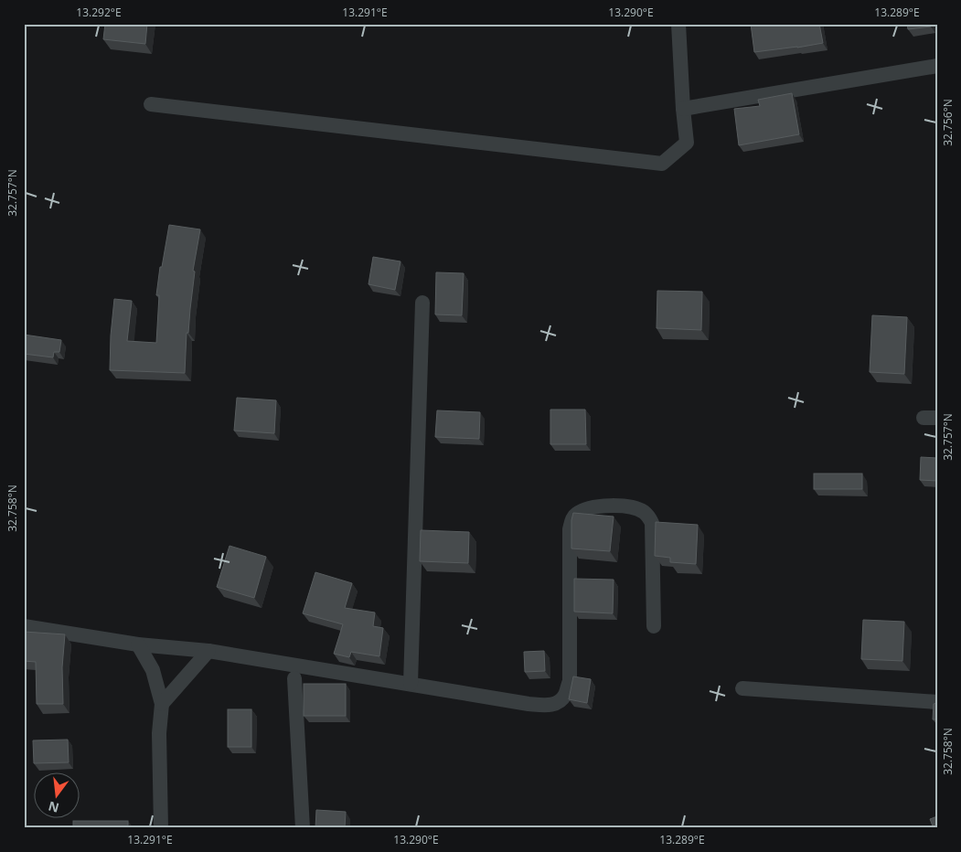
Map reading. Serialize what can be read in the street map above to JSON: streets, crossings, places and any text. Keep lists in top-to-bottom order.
{
  "north": "bottom",
  "coordinates": [
    "13.292°E",
    "13.291°E",
    "13.290°E",
    "13.289°E",
    "32.756°N",
    "32.757°N",
    "32.758°N"
  ]
}
